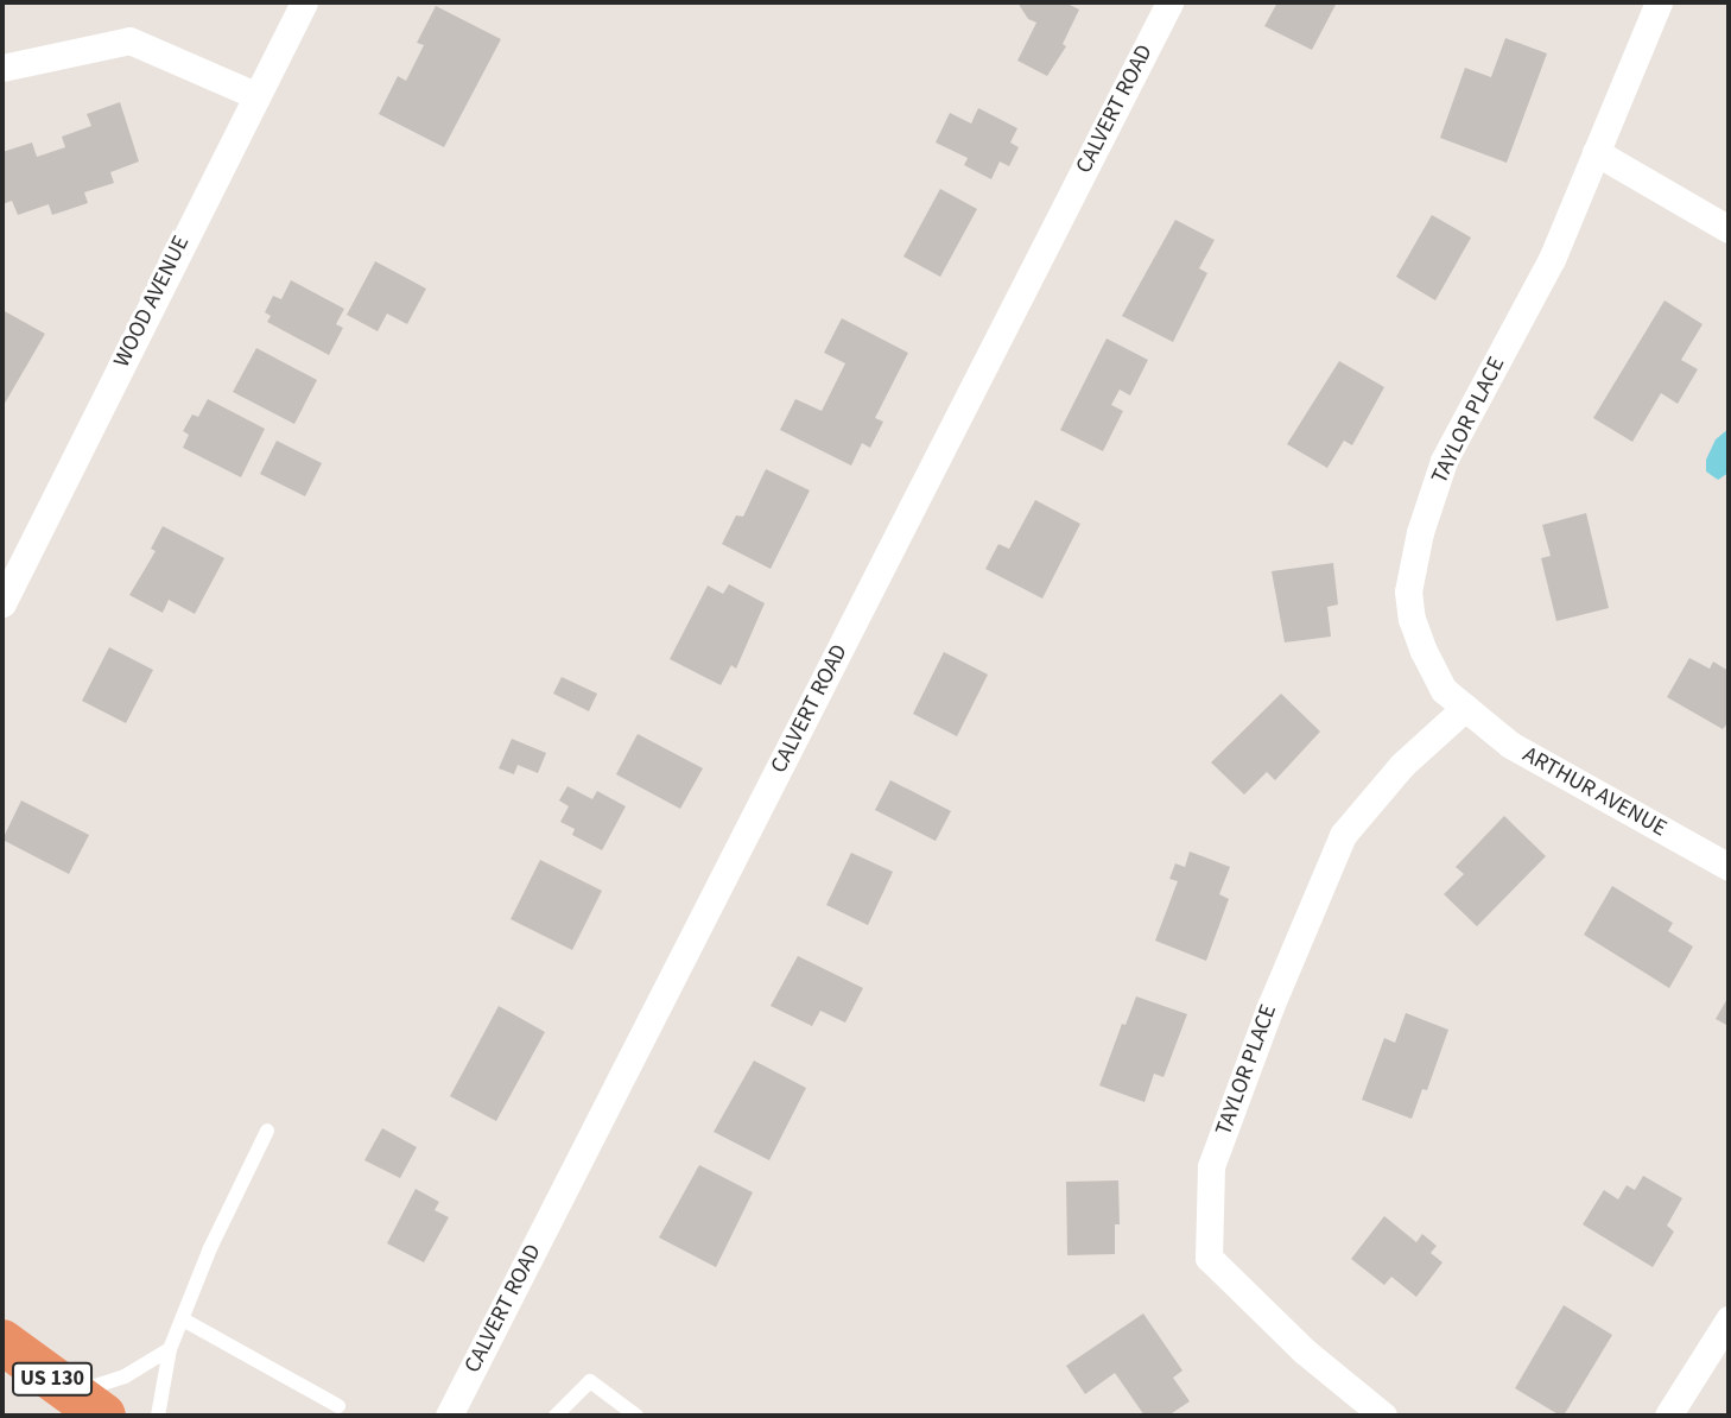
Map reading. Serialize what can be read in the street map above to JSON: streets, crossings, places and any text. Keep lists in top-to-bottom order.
{
  "streets": {
    "highway": ["US 130"],
    "street": [
      "CALVERT ROAD",
      "WOOD AVENUE",
      "TAYLOR PLACE",
      "ARTHUR AVENUE"
    ]
  },
  "crossings": [
    ["TAYLOR PLACE", "ARTHUR AVENUE"]
  ]
}
